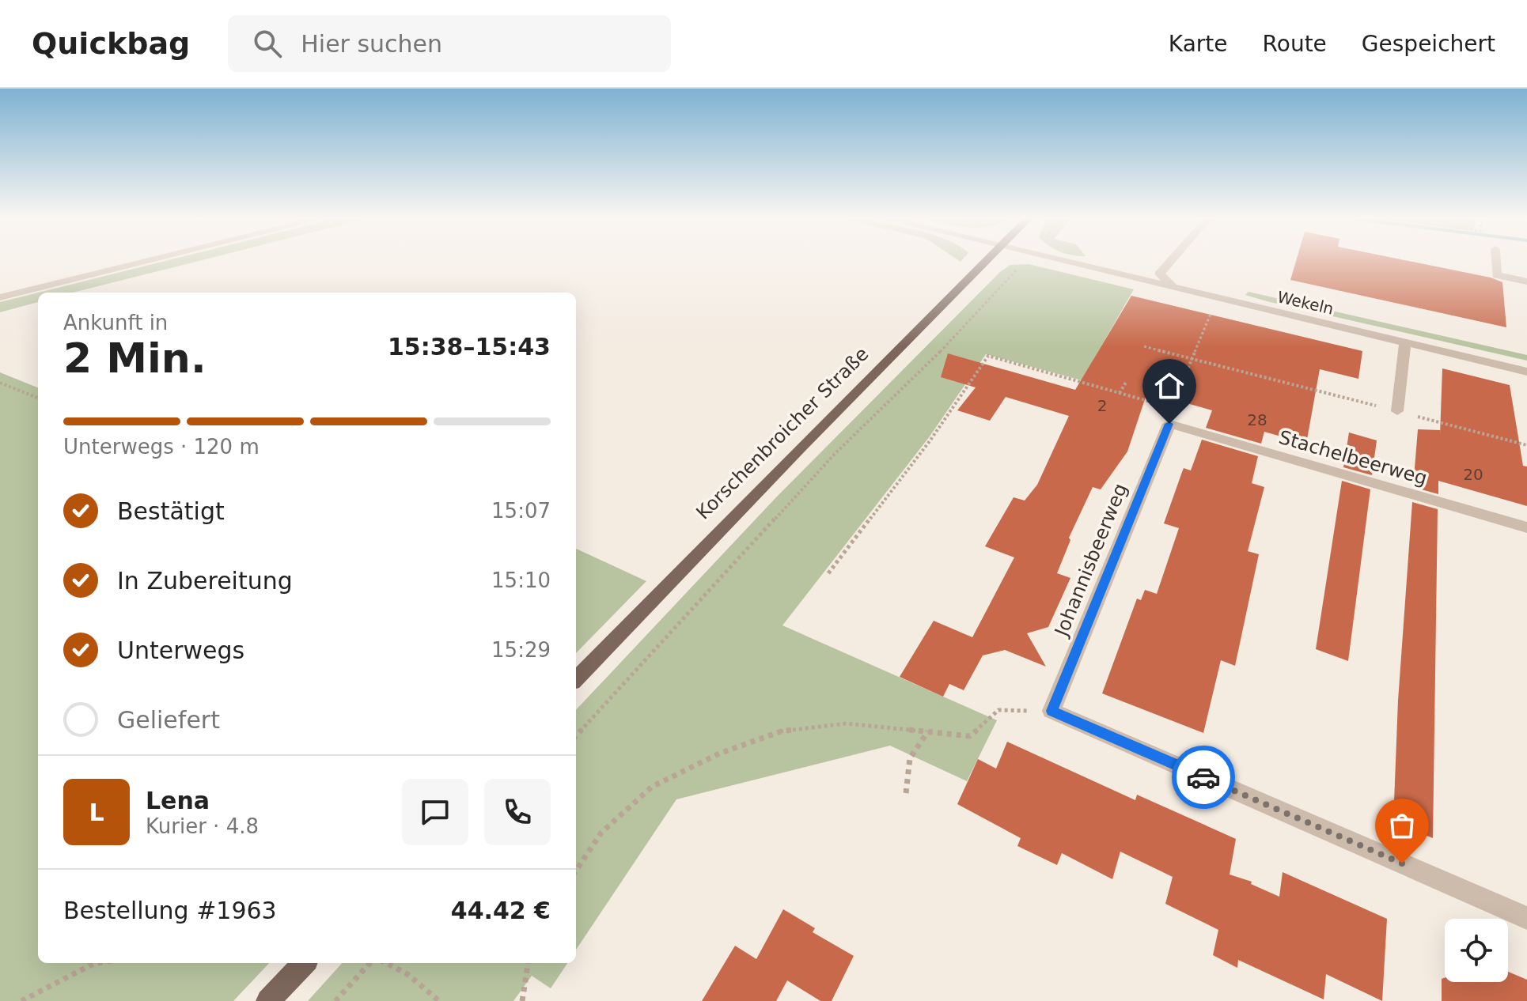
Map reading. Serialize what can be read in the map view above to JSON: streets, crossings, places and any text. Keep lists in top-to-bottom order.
{
  "streets": {
    "main road": ["Korschenbroicher Straße"],
    "street": ["Wekeln", "Stachelbeerweg", "Johannisbeerweg"]
  },
  "crossings": [
    ["Stachelbeerweg", "Johannisbeerweg"]
  ],
  "house_numbers": ["2", "28", "20"],
  "page": {
    "header": "Quickbag",
    "search": "Hier suchen",
    "nav": ["Karte", "Route", "Gespeichert"],
    "heading": ["2 Min.", "Ankunft in", "15:38–15:43"],
    "panel": [
      "Lena",
      "Kurier · 4.8",
      "Bestellung #1963",
      "44.42 €"
    ],
    "bar": "Unterwegs · 120 m",
    "list": [
      ["Bestätigt", "15:07"],
      ["In Zubereitung", "15:10"],
      ["Unterwegs", "15:29"],
      "Geliefert"
    ],
    "round": "L"
  }
}
